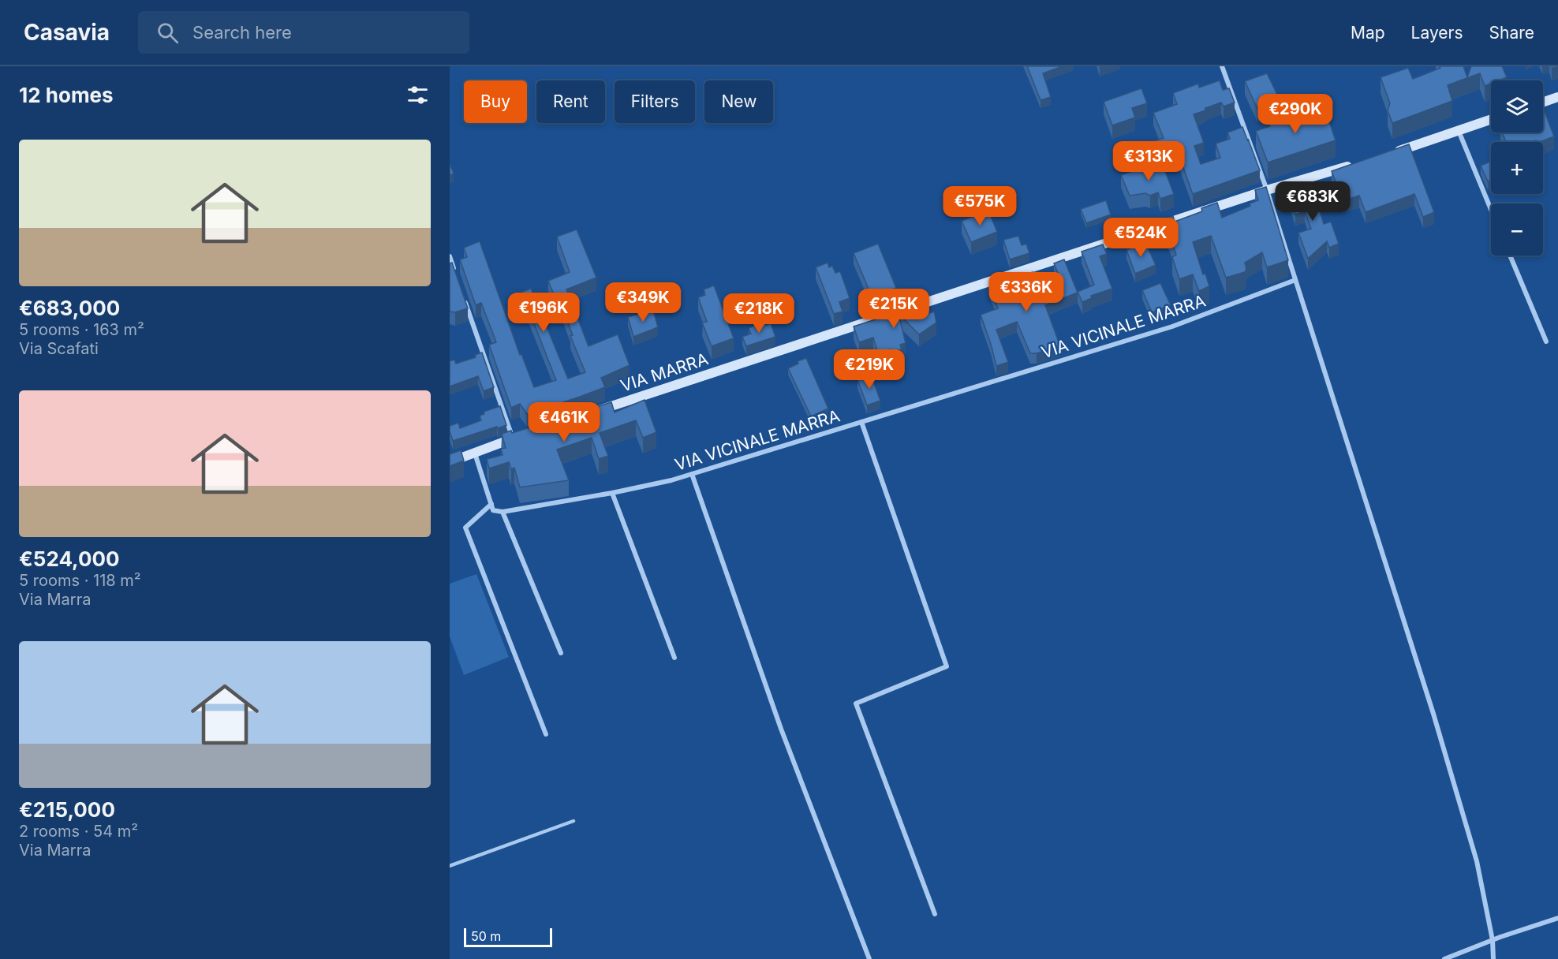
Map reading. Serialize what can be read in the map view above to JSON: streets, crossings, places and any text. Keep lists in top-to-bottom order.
{
  "streets": {
    "main road": ["VIA MARRA"],
    "street": ["VIA VICINALE MARRA"]
  },
  "scale_bar": "50 m",
  "page": {
    "header": "Casavia",
    "search": "Search here",
    "nav": ["Map", "Layers", "Share"],
    "heading": "12 homes",
    "map_buttons": ["+", "−"],
    "chip": [
      "Buy",
      "Rent",
      "Filters",
      "New"
    ],
    "price": [
      "€290K",
      "€313K",
      "€683K",
      "€575K",
      "€524K",
      "€336K",
      "€349K",
      "€215K",
      "€196K",
      "€218K",
      "€219K",
      "€461K"
    ],
    "list": [
      {
        "name": "€683,000",
        "note": "5 rooms · 163 m² · Via Scafati"
      },
      {
        "name": "€524,000",
        "note": "5 rooms · 118 m² · Via Marra"
      },
      {
        "name": "€215,000",
        "note": "2 rooms · 54 m² · Via Marra"
      }
    ],
    "scale": "50 m"
  }
}
